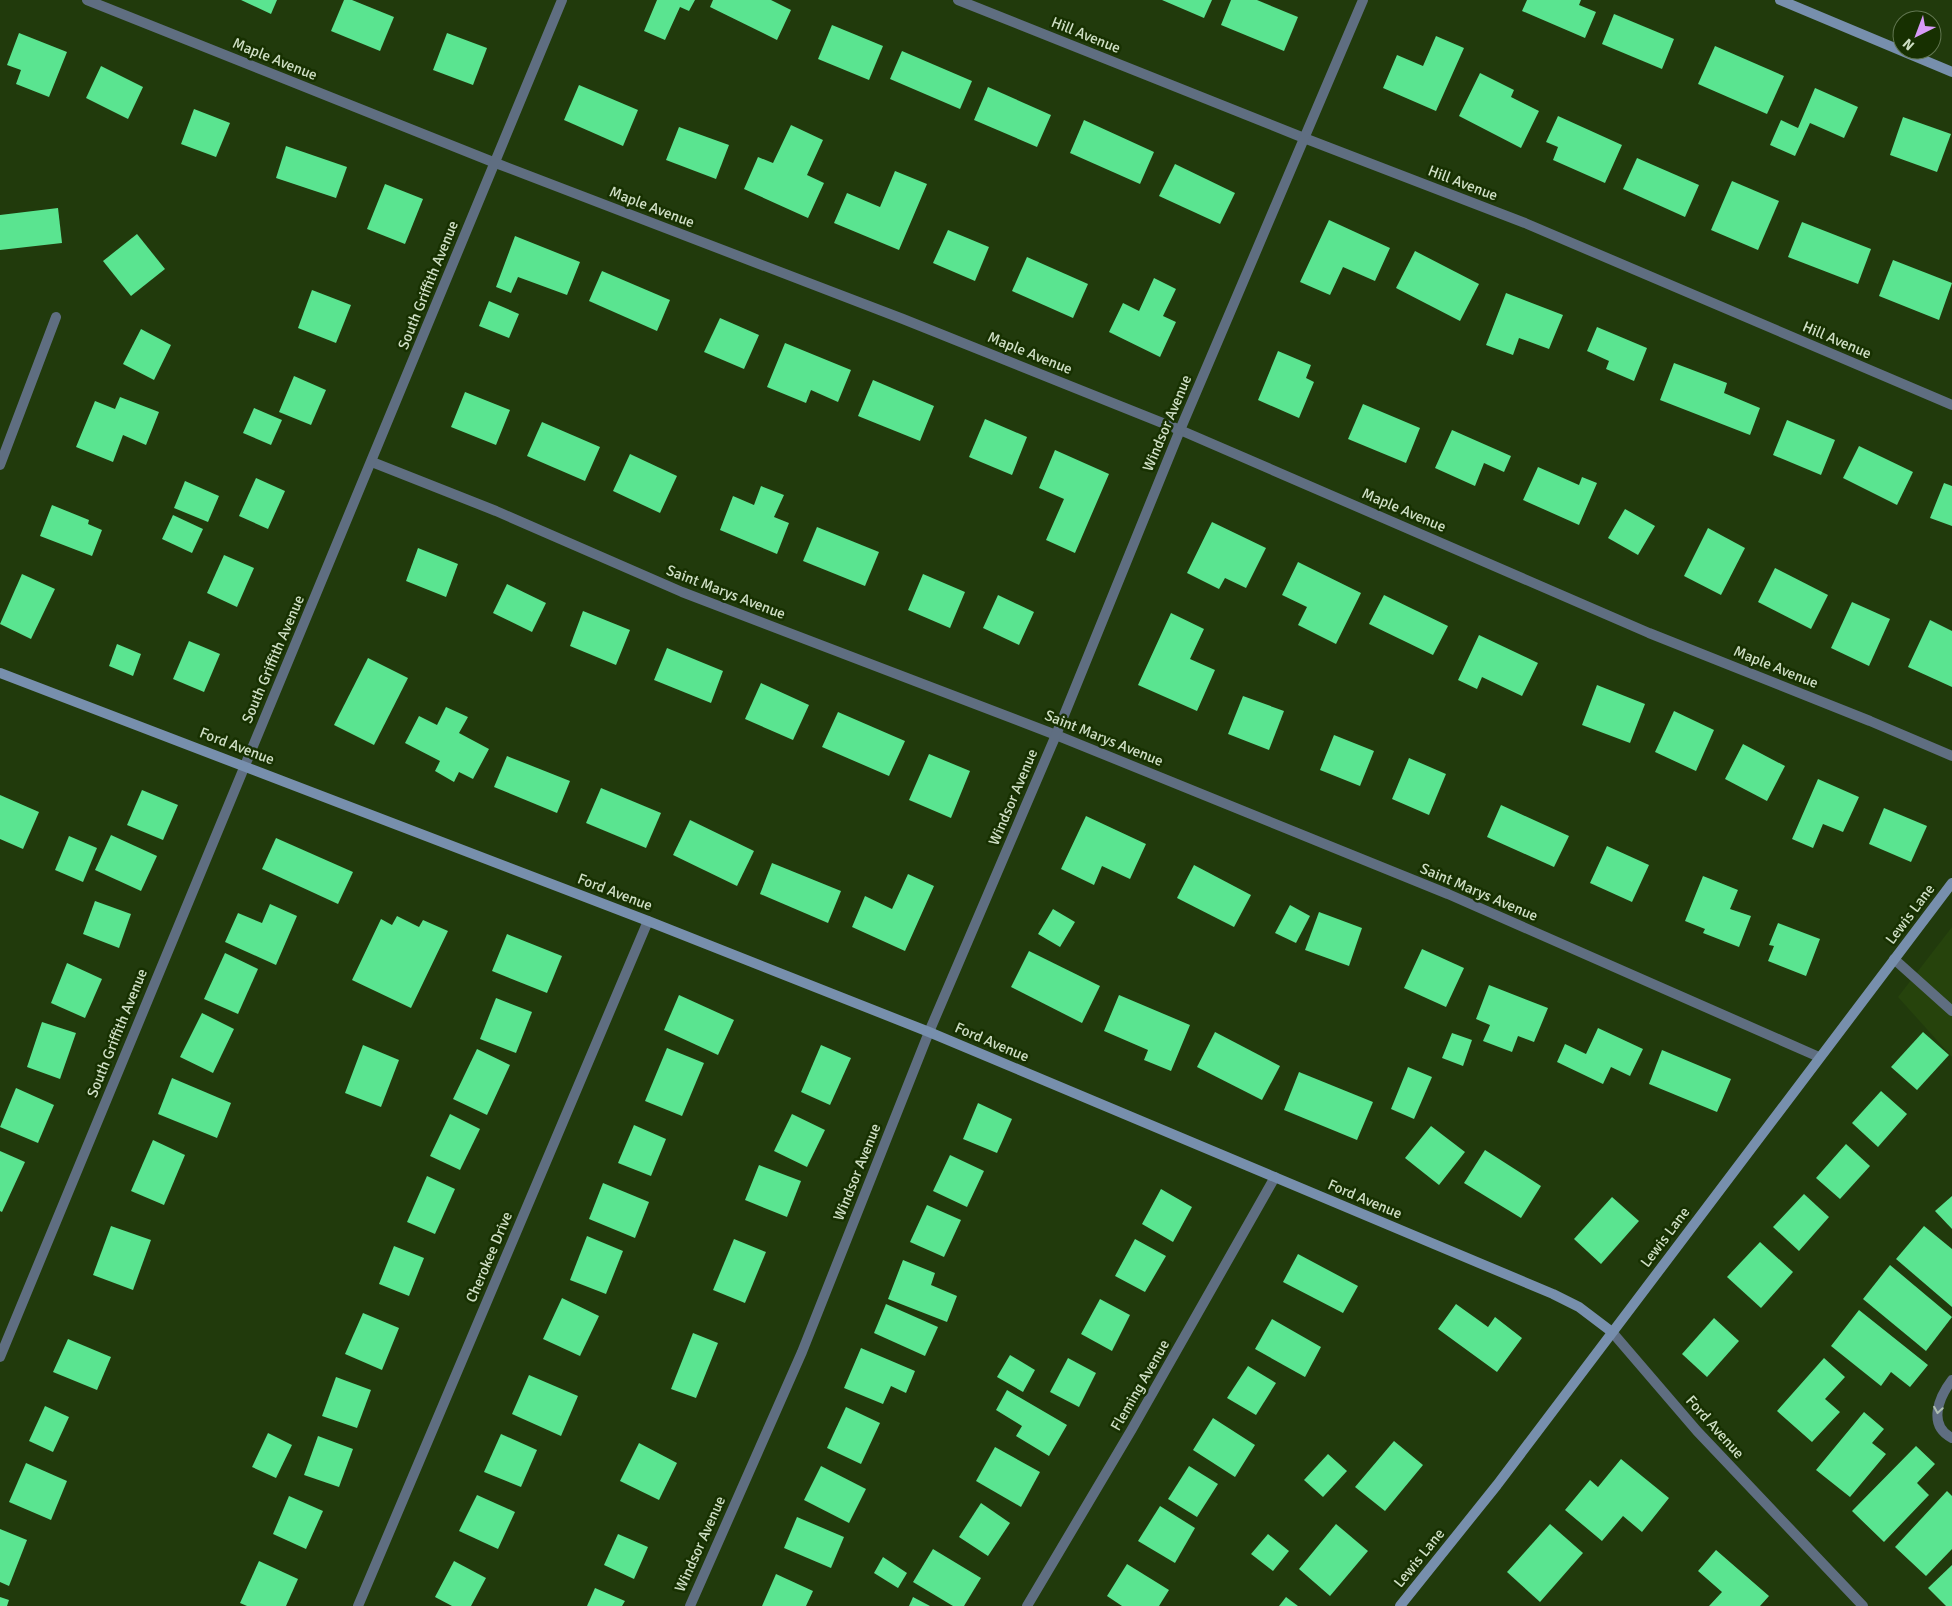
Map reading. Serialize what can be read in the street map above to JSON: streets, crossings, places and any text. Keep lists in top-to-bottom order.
{
  "streets": {
    "street": [
      "Hill Avenue",
      "Maple Avenue",
      "South Griffith Avenue",
      "Windsor Avenue",
      "Saint Marys Avenue",
      "Ford Avenue",
      "Lewis Lane",
      "Cherokee Drive",
      "Fleming Avenue"
    ]
  },
  "crossings": [
    ["Hill Avenue", "Windsor Avenue"],
    ["Maple Avenue", "South Griffith Avenue"],
    ["Maple Avenue", "Windsor Avenue"],
    ["South Griffith Avenue", "Saint Marys Avenue"],
    ["South Griffith Avenue", "Ford Avenue"],
    ["Windsor Avenue", "Saint Marys Avenue"],
    ["Windsor Avenue", "Ford Avenue"],
    ["Saint Marys Avenue", "Lewis Lane"],
    ["Ford Avenue", "Lewis Lane"],
    ["Ford Avenue", "Cherokee Drive"],
    ["Ford Avenue", "Fleming Avenue"]
  ],
  "north": "bottom left"
}
